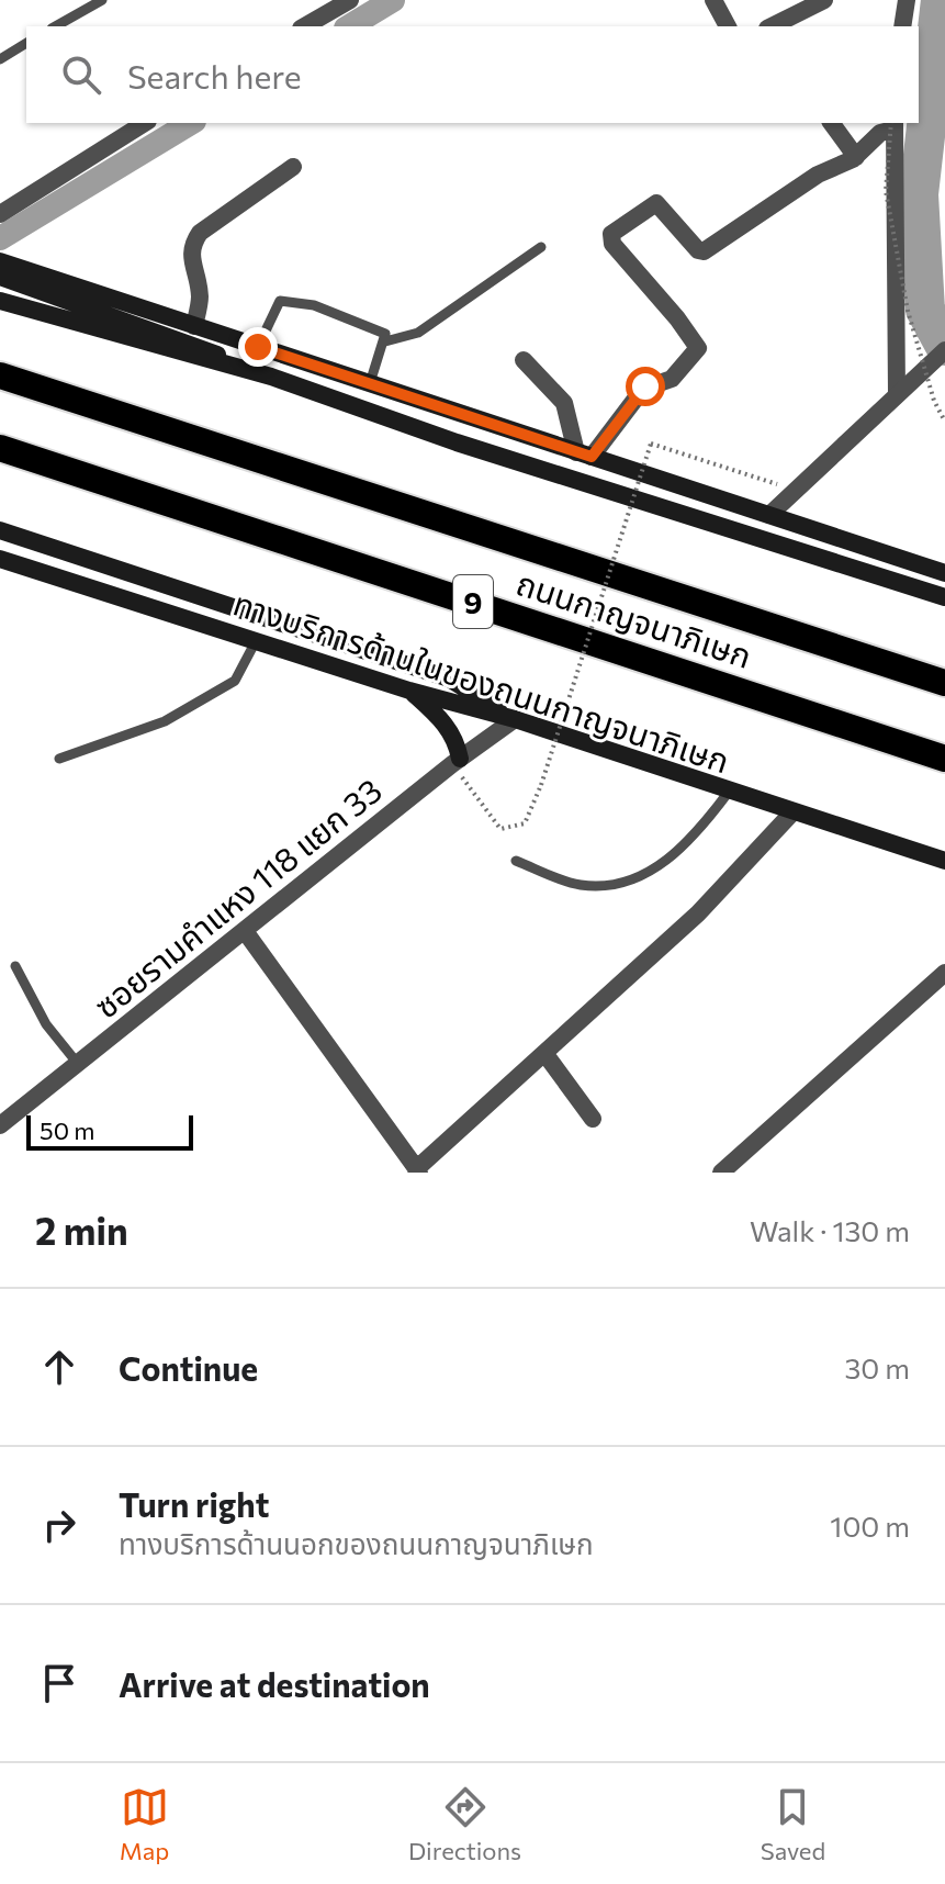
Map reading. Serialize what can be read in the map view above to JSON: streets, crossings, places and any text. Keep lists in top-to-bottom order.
{
  "streets": {
    "highway": ["9", "ถนนกาญจนาภิเษก"],
    "main road": ["ทางบริการด้านในของถนนกาญจนาภิเษก"],
    "street": ["ซอยรามคำแหง 118 แยก 33"]
  },
  "crossings": [
    ["ทางบริการด้านในของถนนกาญจนาภิเษก", "ซอยรามคำแหง 118 แยก 33"]
  ],
  "scale_bar": "50 m",
  "page": {
    "search": "Search here",
    "scale": "50 m",
    "heading": ["2 min", "Walk · 130 m"],
    "list": [
      ["Continue", "30 m"],
      ["Turn right", "ทางบริการด้านนอกของถนนกาญจนาภิเษก", "100 m"],
      "Arrive at destination"
    ],
    "nav": ["Map", "Directions", "Saved"]
  }
}
